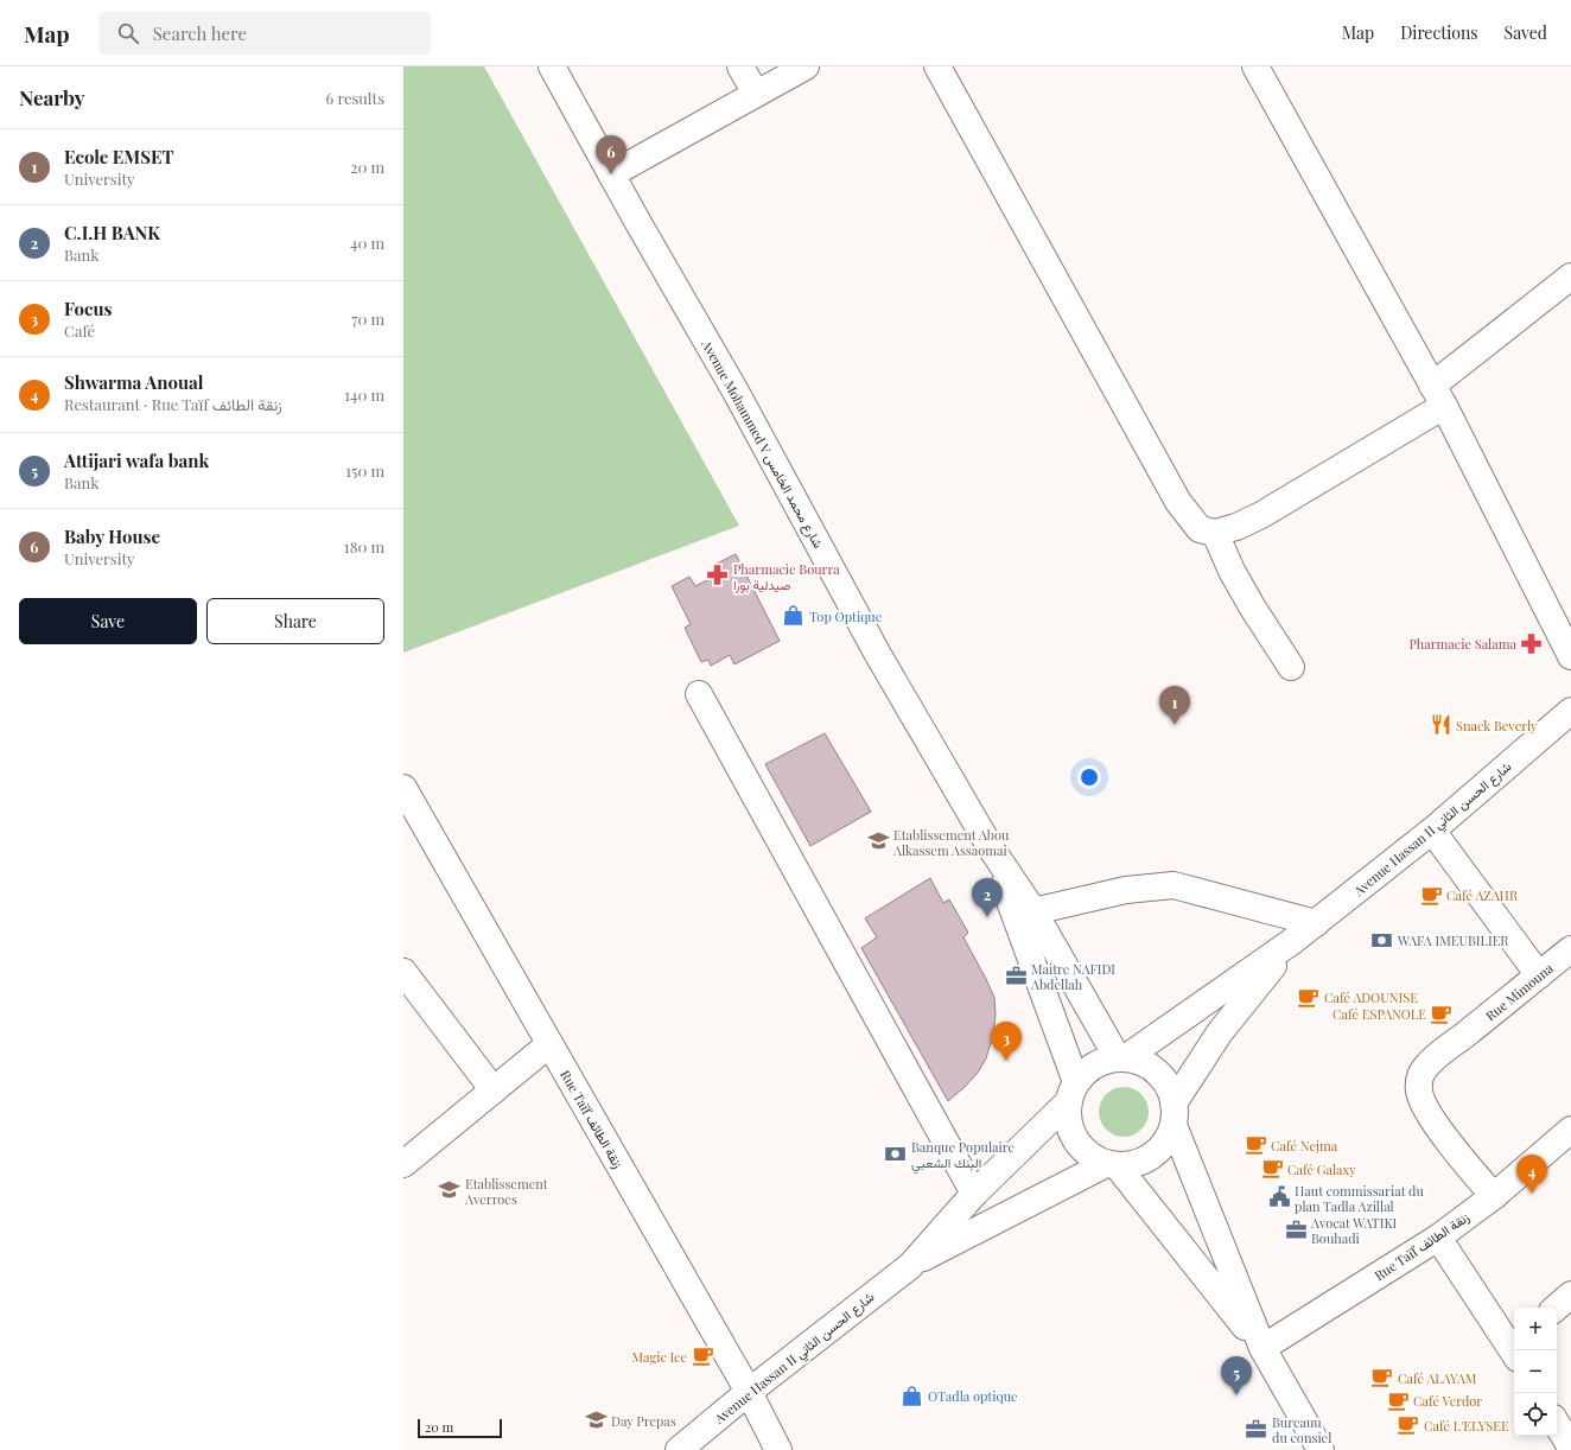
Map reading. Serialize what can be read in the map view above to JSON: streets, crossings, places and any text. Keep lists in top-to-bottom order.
{
  "streets": {
    "street": [
      "Avenue Mohammed V شارع محمد الخامس",
      "Avenue Hassan II شارع الحسن الثاني",
      "Rue Mimouna",
      "Rue Taïf زنقة الطائف"
    ]
  },
  "crossings": [
    ["Avenue Hassan II شارع الحسن الثاني", "Rue Taïf زنقة الطائف"],
    ["Rue Mimouna", "Rue Taïf زنقة الطائف"]
  ],
  "places": {
    "pharmacy": ["Pharmacie Bourra صيدلية بورا", "Pharmacie Salama"],
    "shop": ["Top Optique", "OTadla optique"],
    "restaurant": ["Snack Beverly"],
    "school or university": ["Etablissement Abou Alkassem Assaomai", "Etablissement Averroes", "Day Prepas"],
    "cafe": [
      "Café AZAHR",
      "Café ADOUNISE",
      "Café ESPANOLE",
      "Café Nejma",
      "Café Galaxy",
      "Magic Ice",
      "Café ALAYAM",
      "Café Verdor",
      "Café L'ELYSEE"
    ],
    "bank": ["WAFA IMEUBILIER", "Banque Populaire البنك الشعبي"],
    "office": ["Maitre NAFIDI Abdellah", "Avocat WATIKI Bouhadi", "Bureauu du consiel"],
    "public building": ["Haut commissariat du plan Tadla Azillal"]
  },
  "scale_bar": "20 m",
  "page": {
    "header": "Map",
    "search": "Search here",
    "nav": ["Map", "Directions", "Saved"],
    "heading": ["Nearby", "6 results"],
    "list": [
      {
        "mark": "1",
        "name": "Ecole EMSET",
        "note": "University",
        "value": "20 m"
      },
      {
        "mark": "2",
        "name": "C.I.H BANK",
        "note": "Bank",
        "value": "40 m"
      },
      {
        "mark": "3",
        "name": "Focus",
        "note": "Café",
        "value": "70 m"
      },
      {
        "mark": "4",
        "name": "Shwarma Anoual",
        "note": "Restaurant · Rue Taïf زنقة الطائف",
        "value": "140 m"
      },
      {
        "mark": "5",
        "name": "Attijari wafa bank",
        "note": "Bank",
        "value": "150 m"
      },
      {
        "mark": "6",
        "name": "Baby House",
        "note": "University",
        "value": "180 m"
      }
    ],
    "pins": [
      "6",
      "1",
      "2",
      "3",
      "4",
      "5"
    ],
    "buttons": ["Save", "Share"],
    "map_buttons": ["+", "−"],
    "scale": "20 m"
  }
}
